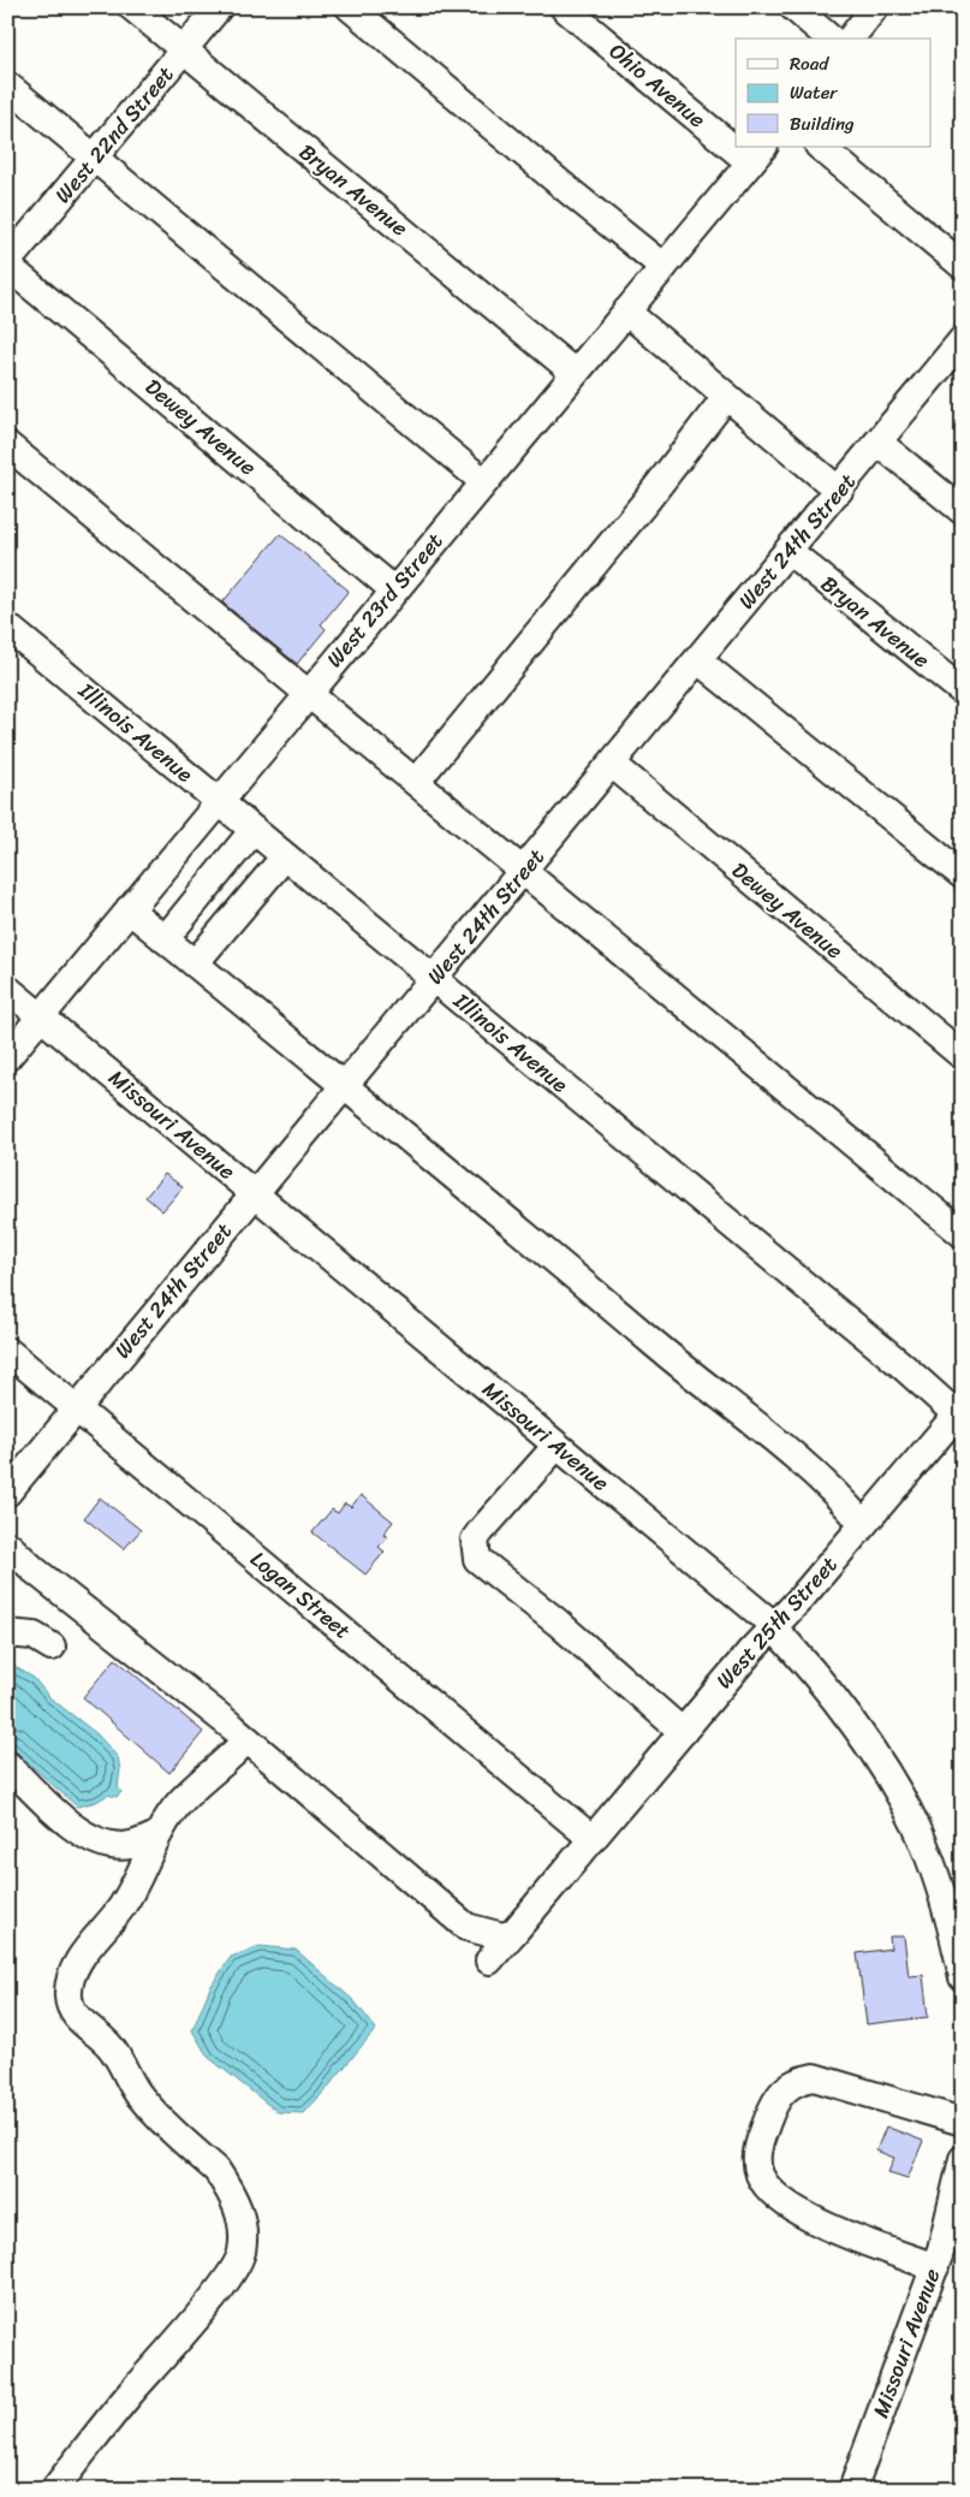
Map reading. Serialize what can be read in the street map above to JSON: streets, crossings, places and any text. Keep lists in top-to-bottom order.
{
  "streets": {
    "street": [
      "Ohio Avenue",
      "West 22nd Street",
      "Bryan Avenue",
      "Dewey Avenue",
      "West 24th Street",
      "West 23rd Street",
      "Illinois Avenue",
      "Missouri Avenue",
      "Logan Street",
      "West 25th Street"
    ]
  },
  "crossings": [
    ["West 22nd Street", "Bryan Avenue"],
    ["West 22nd Street", "Dewey Avenue"],
    ["Bryan Avenue", "West 24th Street"],
    ["Bryan Avenue", "West 23rd Street"],
    ["Dewey Avenue", "West 24th Street"],
    ["Dewey Avenue", "West 23rd Street"],
    ["West 24th Street", "Illinois Avenue"],
    ["West 24th Street", "Missouri Avenue"],
    ["West 24th Street", "Logan Street"],
    ["West 23rd Street", "Illinois Avenue"],
    ["West 23rd Street", "Missouri Avenue"],
    ["Illinois Avenue", "West 25th Street"],
    ["Missouri Avenue", "West 25th Street"],
    ["Logan Street", "West 25th Street"]
  ],
  "legend": ["Road", "Water", "Building"]
}
